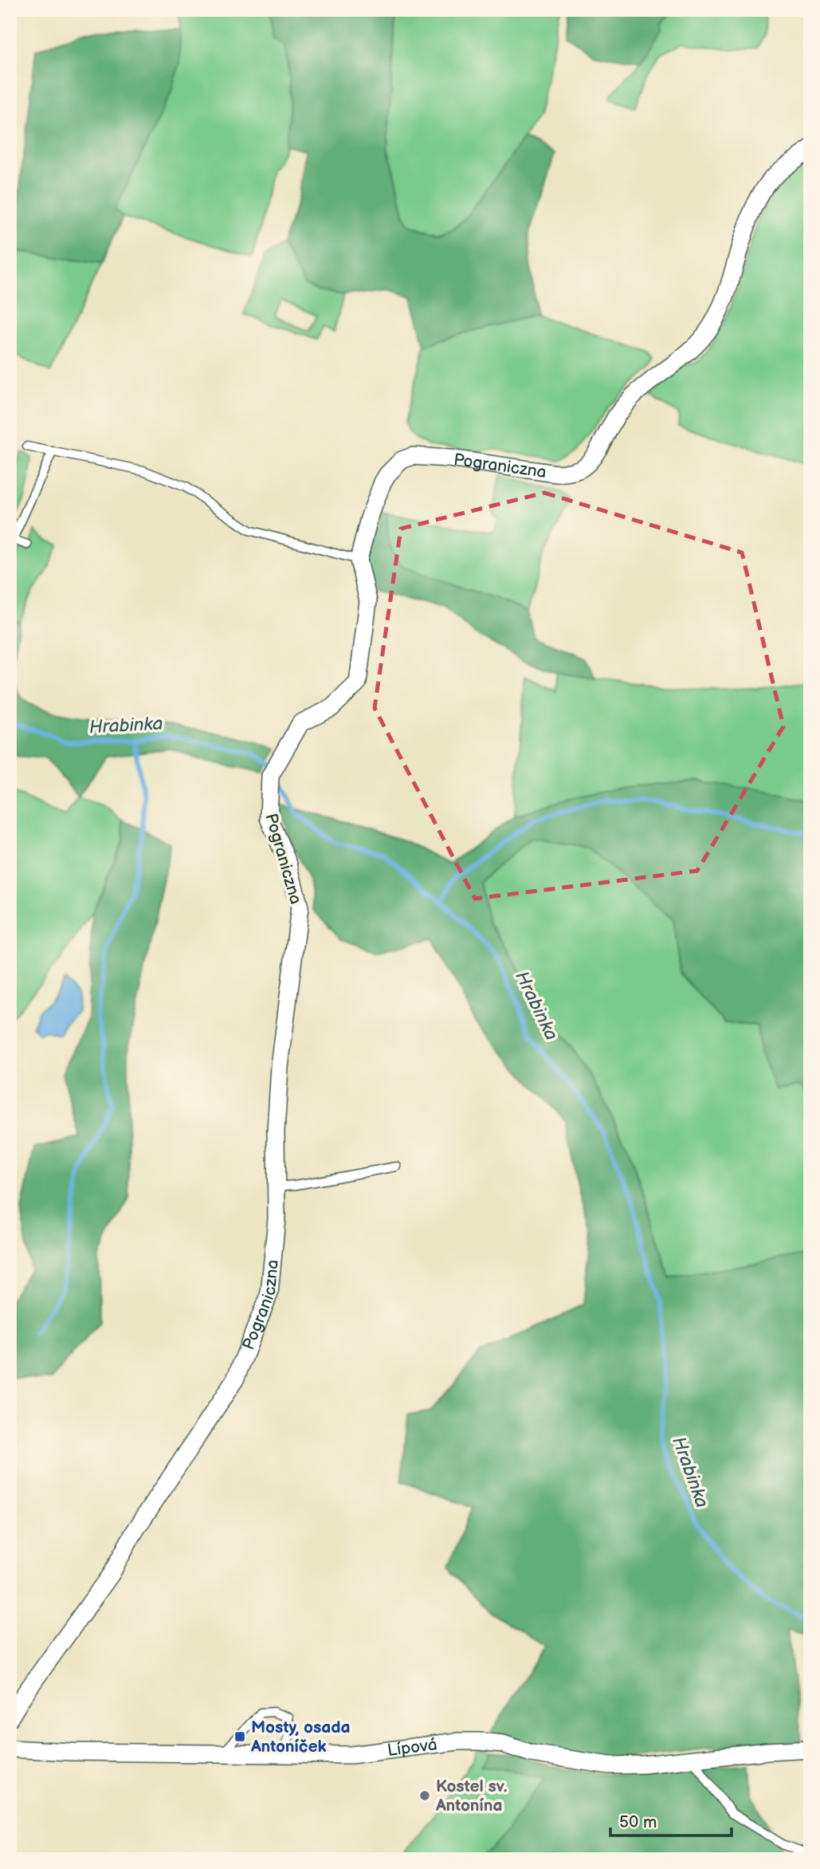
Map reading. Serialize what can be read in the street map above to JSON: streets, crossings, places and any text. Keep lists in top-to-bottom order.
{
  "streets": {
    "street": ["Pograniczna", "Lípová"]
  },
  "water": ["Hrabinka"],
  "places": {
    "transit": ["Mosty, osada Antoníček"],
    "other": ["Kostel sv. Antonína"]
  },
  "scale_bar": "50 m"
}
